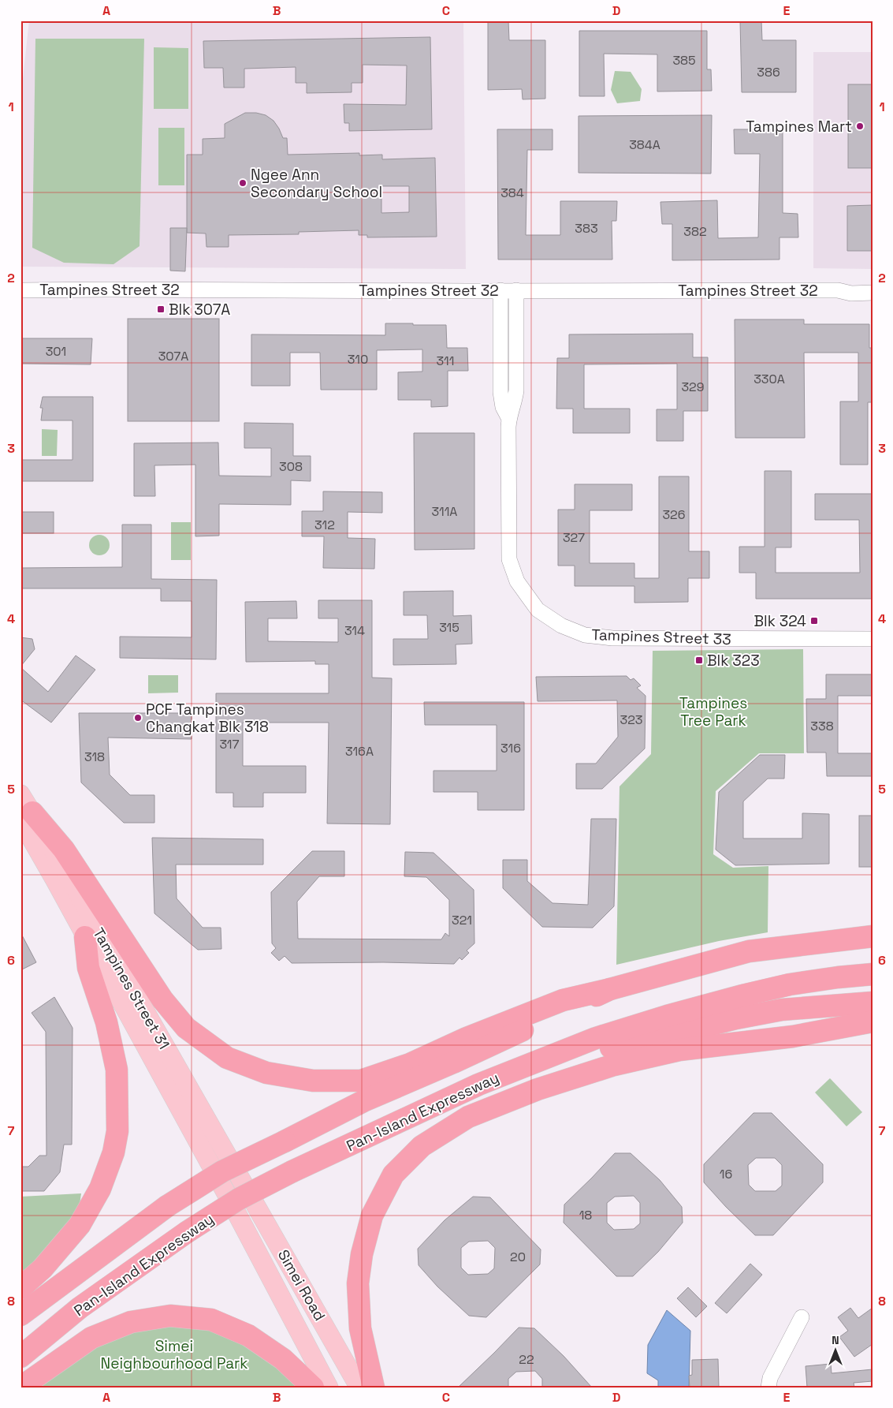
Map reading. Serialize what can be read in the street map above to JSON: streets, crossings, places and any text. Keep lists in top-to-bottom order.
{
  "streets": {
    "highway": ["Pan-Island Expressway"],
    "main road": ["Tampines Street 31", "Simei Road"],
    "street": ["Tampines Street 32", "Tampines Street 33"]
  },
  "crossings": [
    ["Tampines Street 32", "Tampines Street 33"],
    ["Tampines Street 31", "Simei Road"]
  ],
  "parks": ["Tampines Tree Park", "Simei Neighbourhood Park"],
  "places": {
    "other": ["Tampines Mart", "Ngee Ann Secondary School", "PCF Tampines Changkat Blk 318"],
    "transit": ["Blk 307A", "Blk 324", "Blk 323"]
  },
  "house_numbers": [
    "385",
    "386",
    "384A",
    "384",
    "383",
    "382",
    "301",
    "307A",
    "310",
    "311",
    "330A",
    "329",
    "308",
    "311A",
    "326",
    "312",
    "327",
    "315",
    "314",
    "323",
    "338",
    "317",
    "316",
    "316A",
    "318",
    "321",
    "16",
    "18",
    "20",
    "22"
  ],
  "north": "top",
  "grid": {
    "columns": [
      "A",
      "B",
      "C",
      "D",
      "E"
    ],
    "rows": [
      "1",
      "2",
      "3",
      "4",
      "5",
      "6",
      "7",
      "8"
    ]
  }
}
